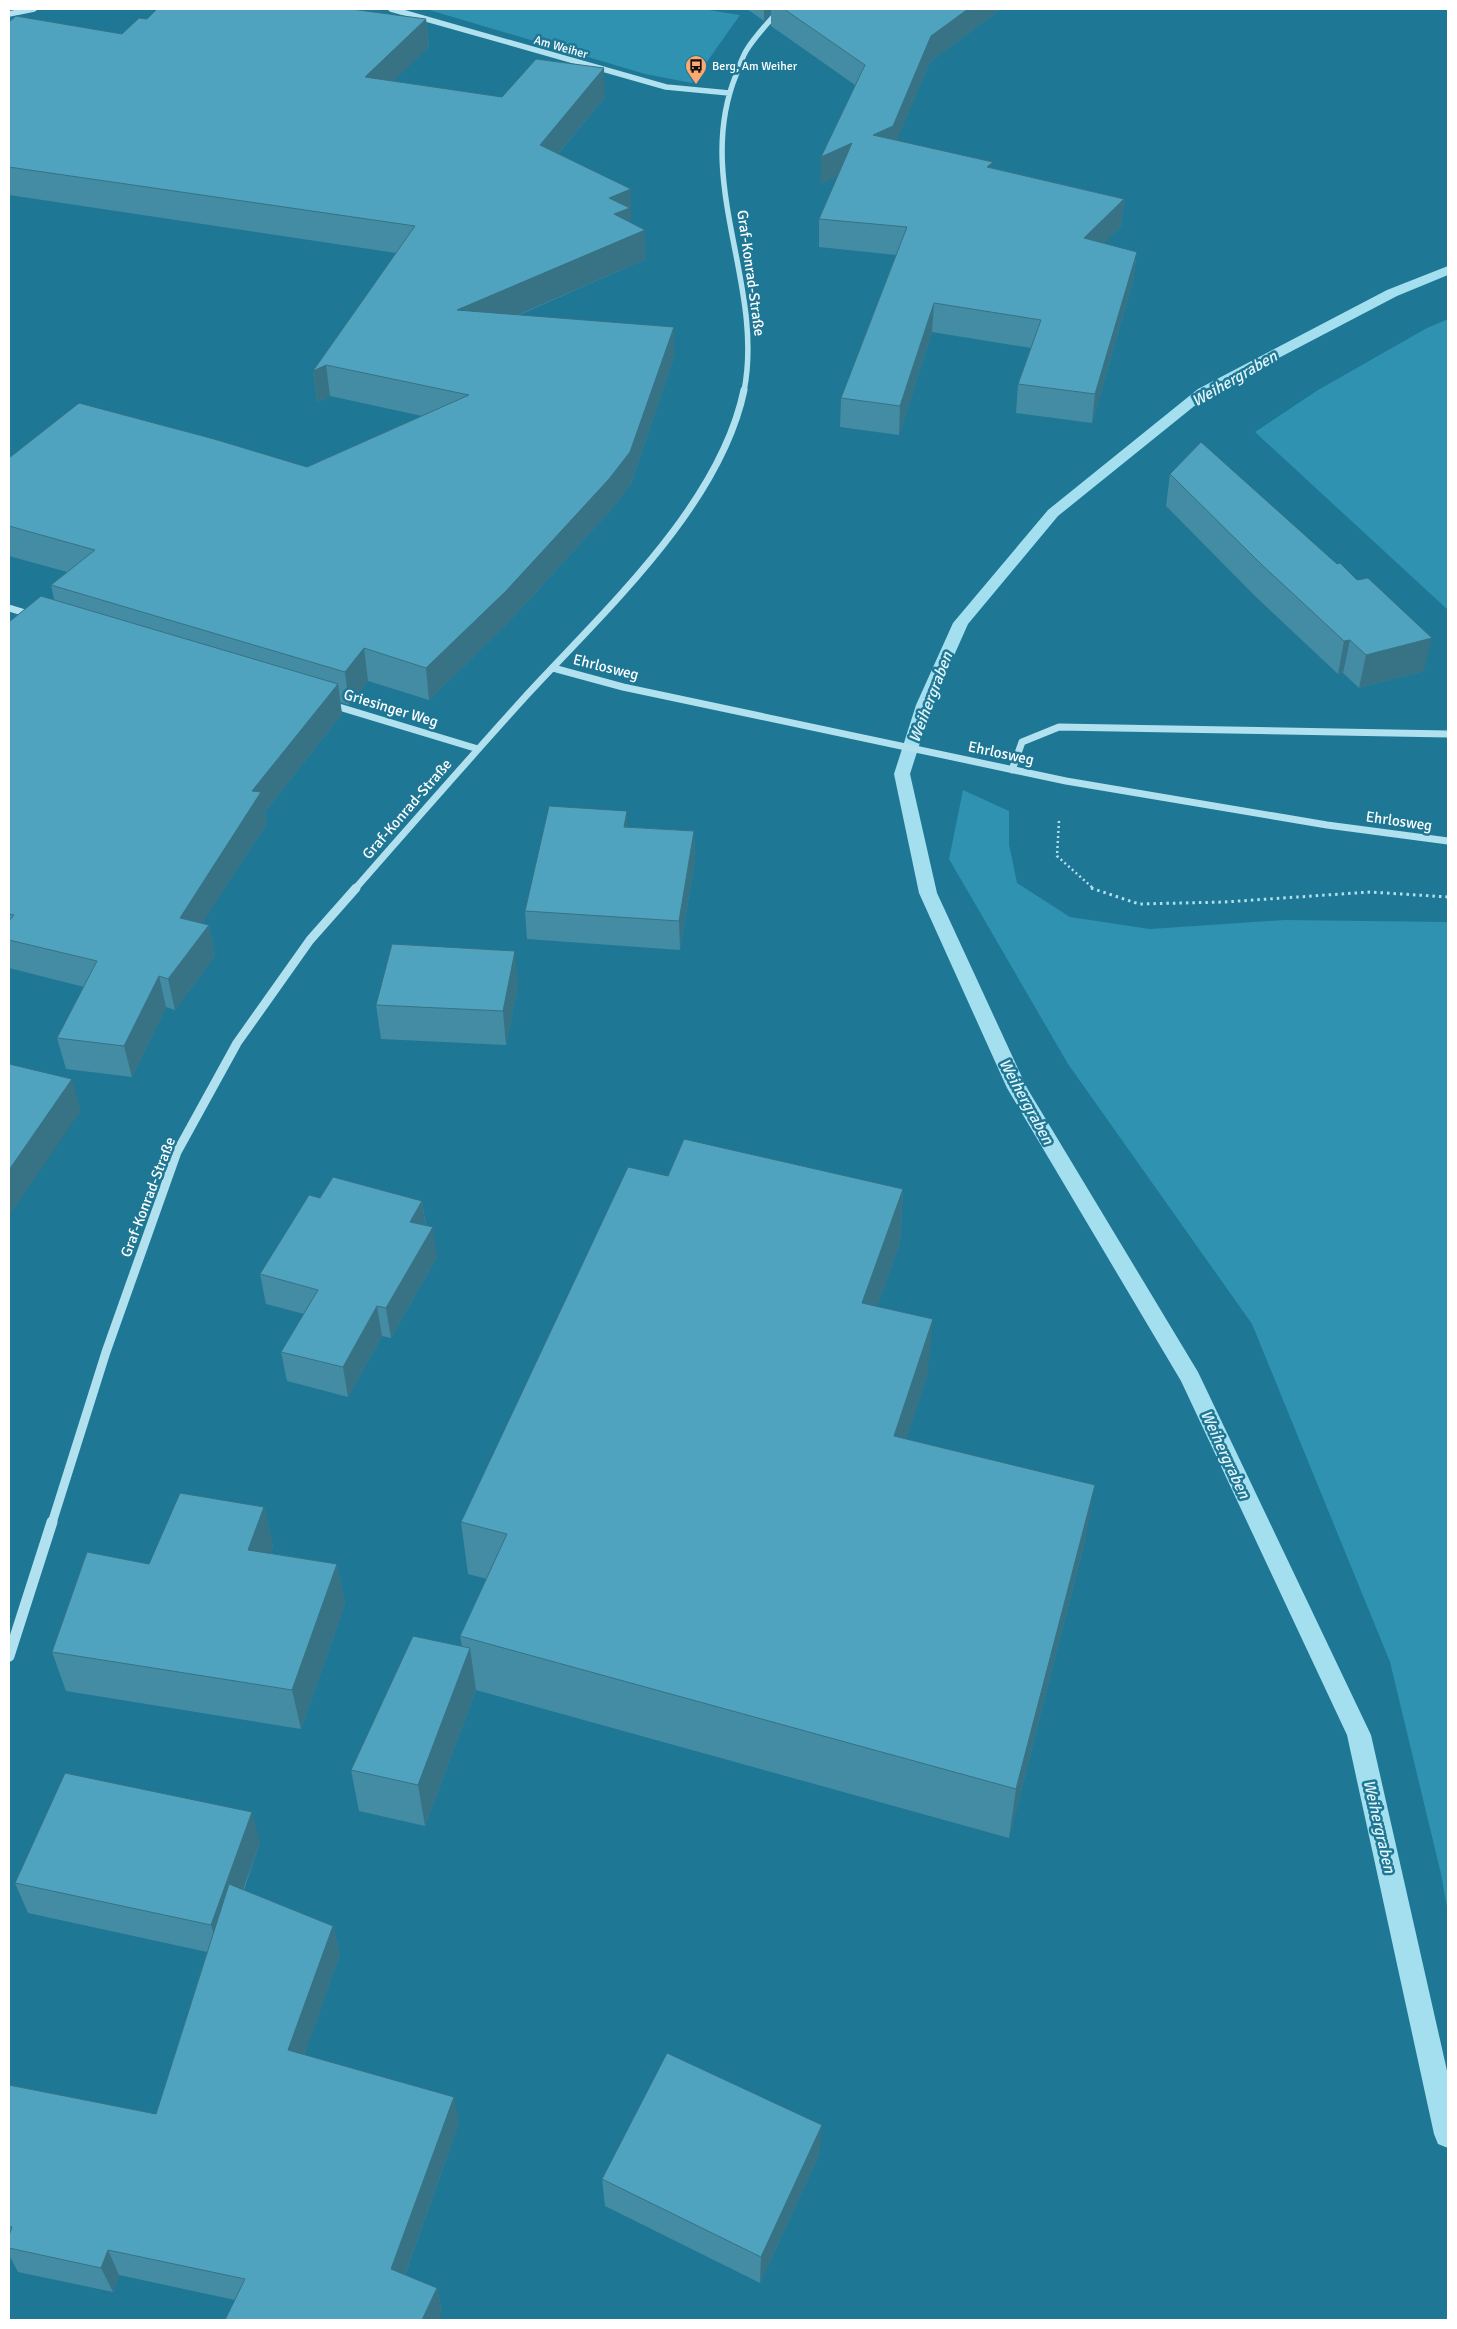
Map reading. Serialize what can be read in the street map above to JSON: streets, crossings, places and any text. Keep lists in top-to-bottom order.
{
  "streets": {
    "street": [
      "Am Weiher",
      "Graf-Konrad-Straße",
      "Ehrlosweg",
      "Griesinger Weg"
    ]
  },
  "crossings": [
    ["Am Weiher", "Graf-Konrad-Straße"],
    ["Graf-Konrad-Straße", "Ehrlosweg"],
    ["Graf-Konrad-Straße", "Griesinger Weg"]
  ],
  "water": ["Weihergraben"],
  "places": {
    "bus stop": ["Berg, Am Weiher"]
  }
}
